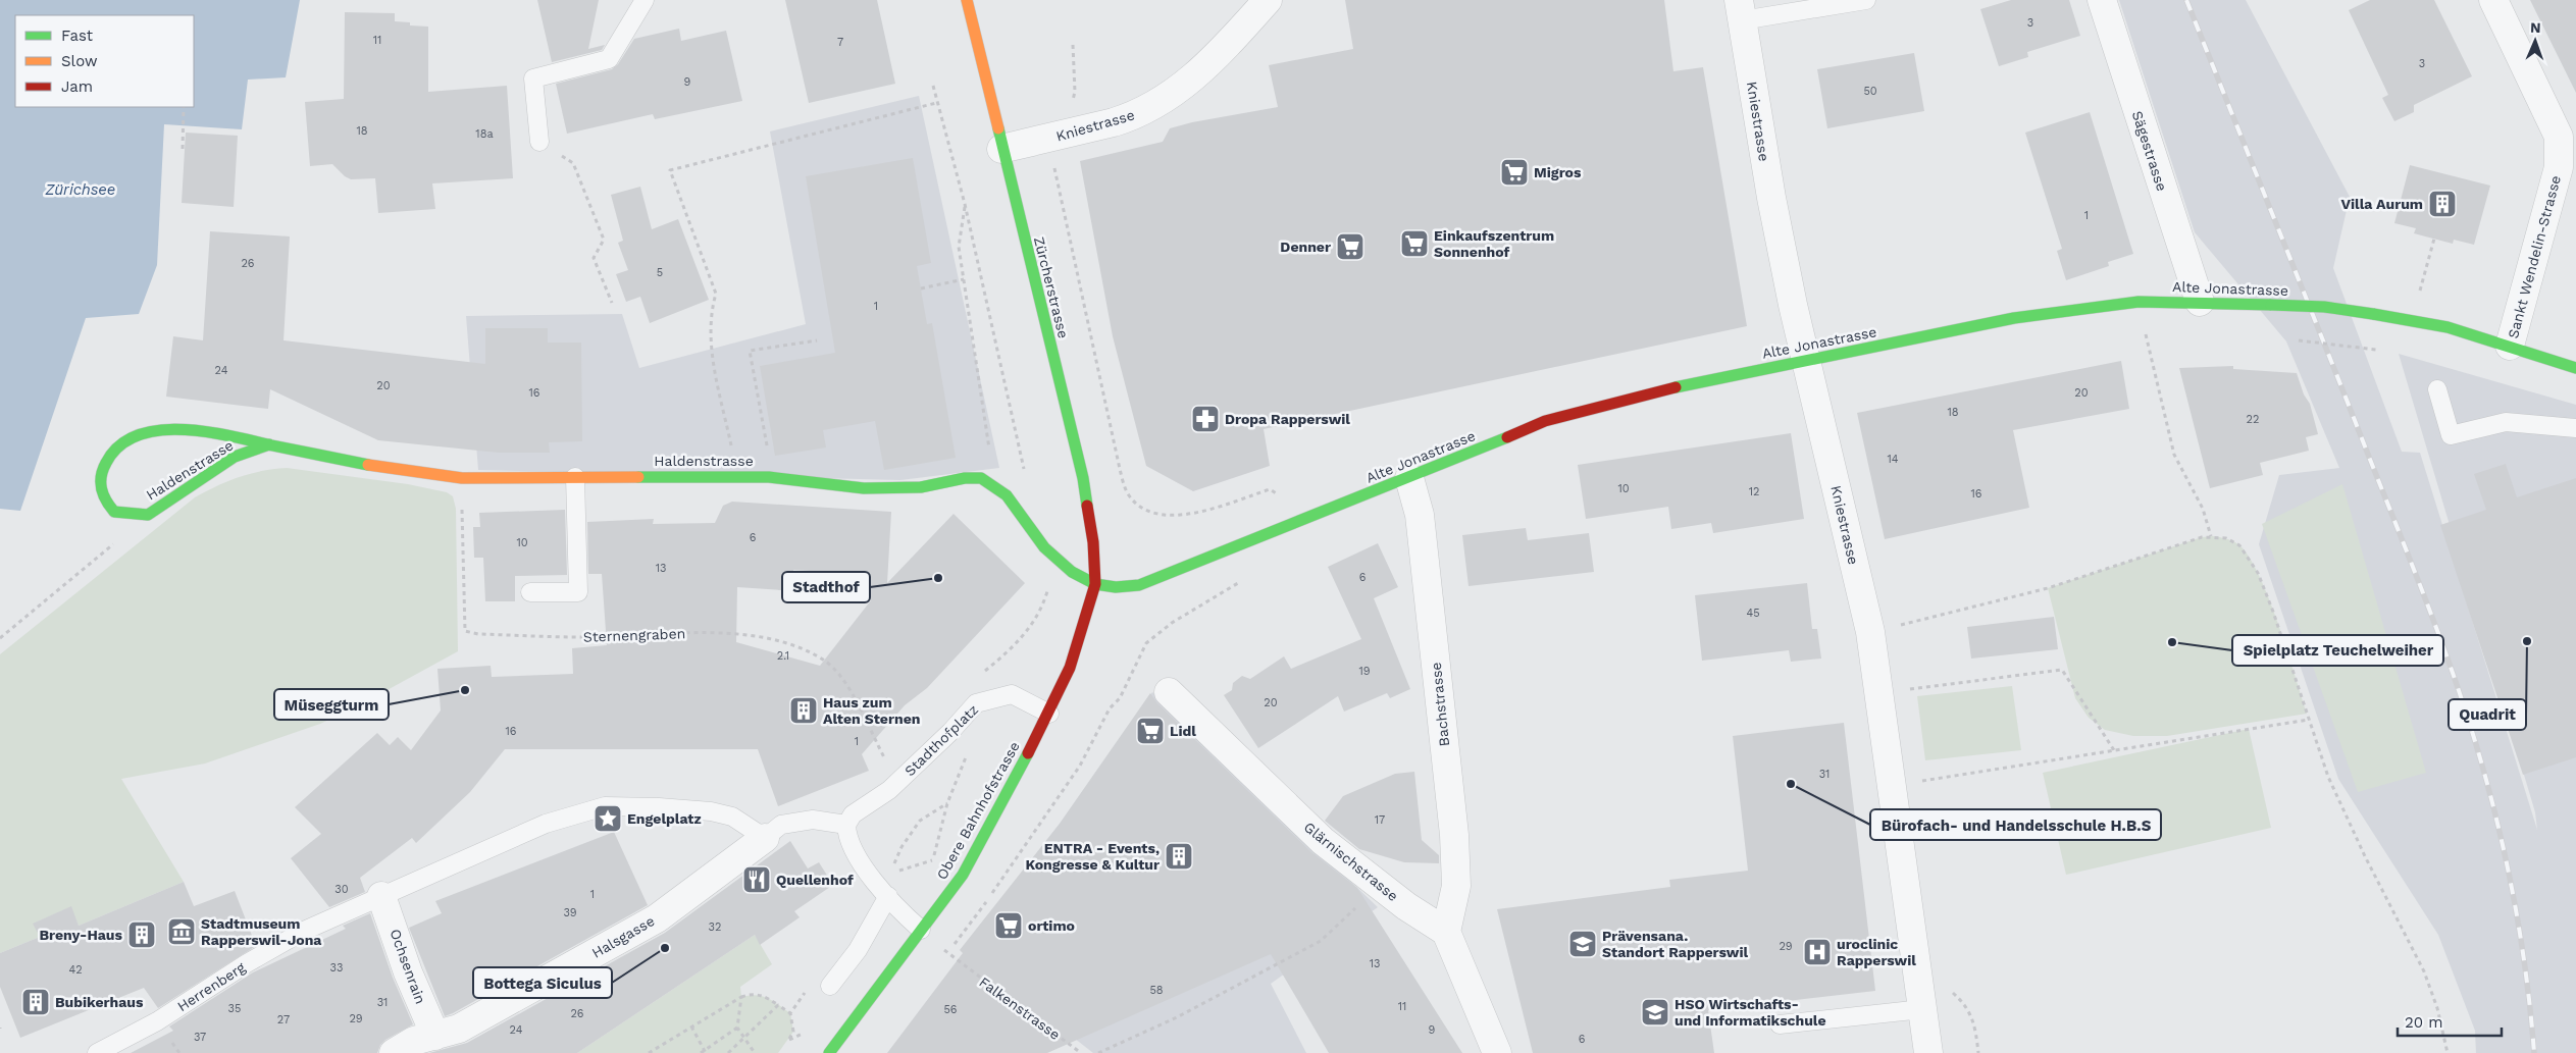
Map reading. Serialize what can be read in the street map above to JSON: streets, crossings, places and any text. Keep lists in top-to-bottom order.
{
  "streets": {
    "main road": [
      "Zürcherstrasse",
      "Alte Jonastrasse",
      "Haldenstrasse",
      "Obere Bahnhofstrasse"
    ],
    "street": [
      "Kniestrasse",
      "Sägestrasse",
      "Sankt Wendelin-Strasse",
      "Bachstrasse",
      "Glärnischstrasse",
      "Halsgasse",
      "Ochsenrain"
    ],
    "lane": ["Stadthofplatz", "Herrenberg"],
    "path": ["Sternengraben", "Falkenstrasse"]
  },
  "crossings": [
    ["Kniestrasse", "Zürcherstrasse"],
    ["Kniestrasse", "Alte Jonastrasse"],
    ["Sägestrasse", "Alte Jonastrasse"],
    ["Sankt Wendelin-Strasse", "Alte Jonastrasse"],
    ["Zürcherstrasse", "Alte Jonastrasse"],
    ["Zürcherstrasse", "Obere Bahnhofstrasse"],
    ["Alte Jonastrasse", "Bachstrasse"],
    ["Alte Jonastrasse", "Obere Bahnhofstrasse"],
    ["Haldenstrasse", "Sternengraben"],
    ["Bachstrasse", "Glärnischstrasse"],
    ["Stadthofplatz", "Obere Bahnhofstrasse"],
    ["Stadthofplatz", "Halsgasse"],
    ["Halsgasse", "Ochsenrain"],
    ["Ochsenrain", "Herrenberg"]
  ],
  "water": ["Zürichsee"],
  "places": {
    "supermarket": [
      "Migros",
      "Einkaufszentrum Sonnenhof",
      "Denner",
      "Lidl",
      "ortimo"
    ],
    "building": [
      "Villa Aurum",
      "Haus zum Alten Sternen",
      "ENTRA - Events, Kongresse & Kultur",
      "Breny-Haus",
      "Bubikerhaus"
    ],
    "pharmacy": ["Dropa Rapperswil"],
    "other": [
      "Stadthof",
      "Quadrit",
      "Spielplatz Teuchelweiher",
      "Müseggturm",
      "Bürofach- und Handelsschule H.B.S",
      "Bottega Siculus"
    ],
    "place": ["Engelplatz"],
    "restaurant": ["Quellenhof"],
    "museum": ["Stadtmuseum Rapperswil-Jona"],
    "school or university": ["Prävensana. Standort Rapperswil", "HSO Wirtschafts- und Informatikschule"],
    "hospital": ["uroclinic Rapperswil"]
  },
  "house_numbers": [
    "3",
    "11",
    "7",
    "3",
    "9",
    "50",
    "18",
    "18a",
    "1",
    "26",
    "5",
    "1",
    "24",
    "20",
    "16",
    "20",
    "18",
    "22",
    "14",
    "10",
    "12",
    "16",
    "6",
    "10",
    "13",
    "6",
    "45",
    "2.1",
    "19",
    "20",
    "16",
    "1",
    "31",
    "17",
    "30",
    "1",
    "39",
    "32",
    "29",
    "13",
    "33",
    "42",
    "58",
    "31",
    "11",
    "35",
    "56",
    "26",
    "29",
    "27",
    "24",
    "9",
    "37",
    "6"
  ],
  "legend": ["Fast", "Slow", "Jam"],
  "scale_bar": "20 m",
  "north": "top"
}
